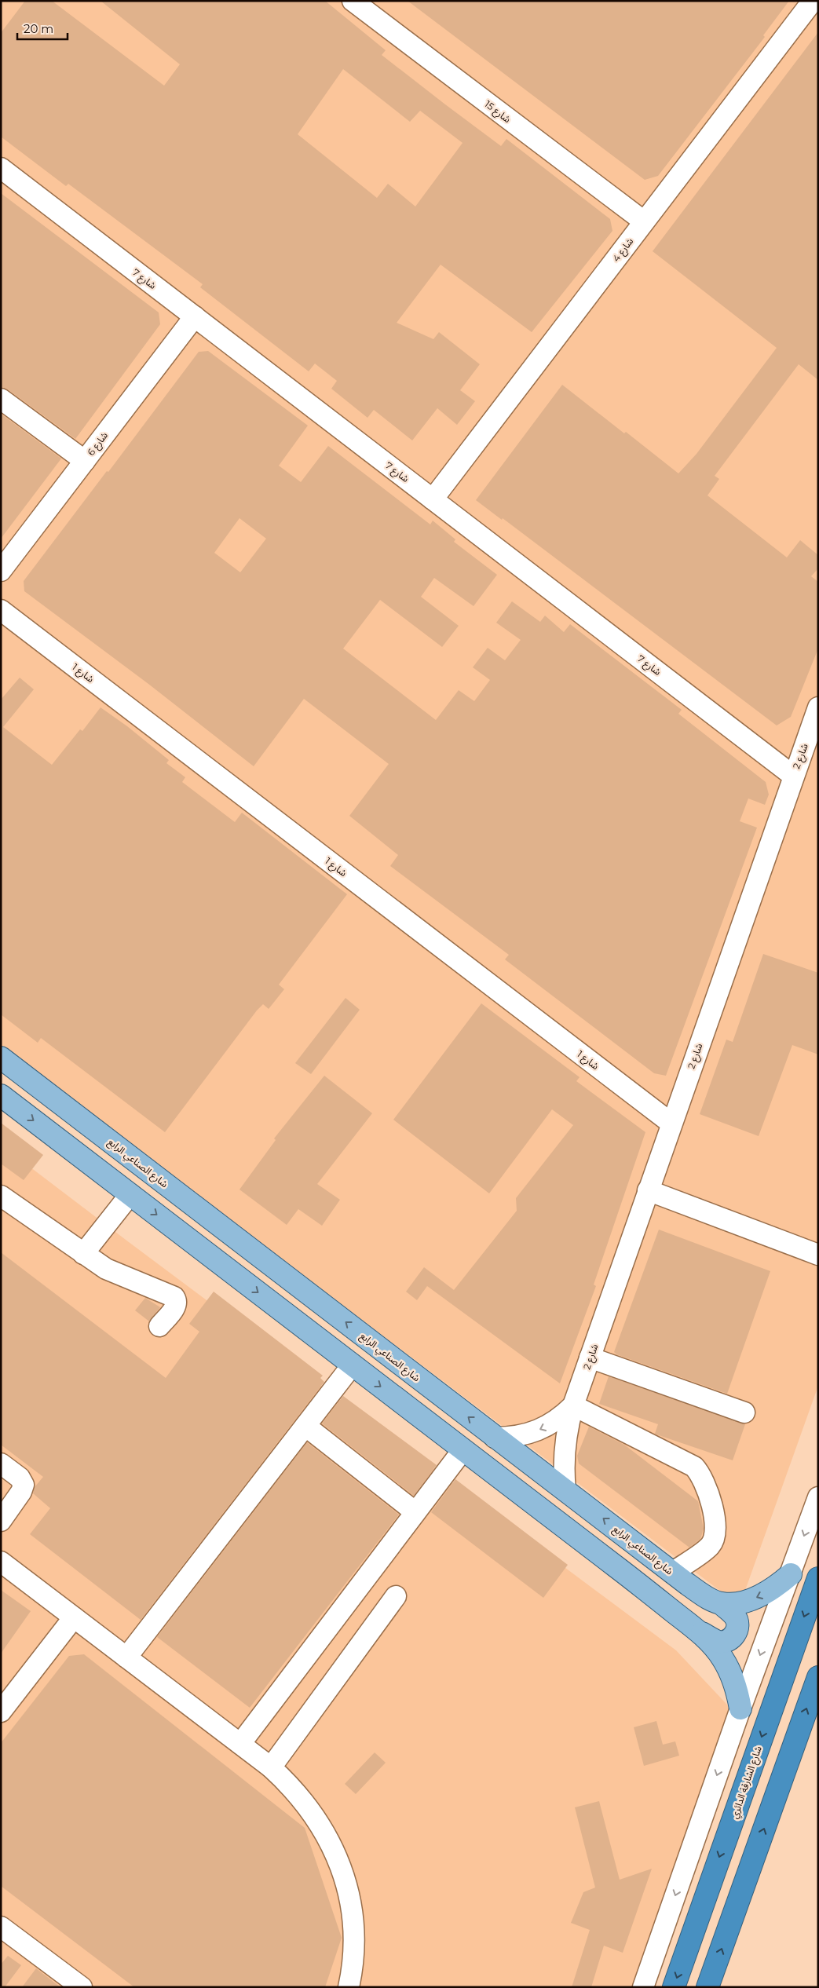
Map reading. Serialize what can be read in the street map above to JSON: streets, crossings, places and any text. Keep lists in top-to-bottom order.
{
  "streets": {
    "highway": ["شارع الشارقة الدائري"],
    "main road": ["شارع الصناعي الرابع"],
    "street": [
      "شارع 15",
      "شارع 4",
      "شارع 7",
      "شارع 6",
      "شارع 1",
      "شارع 2"
    ]
  },
  "crossings": [
    ["شارع 15", "شارع 4"],
    ["شارع 4", "شارع 7"],
    ["شارع 7", "شارع 6"],
    ["شارع 7", "شارع 2"],
    ["شارع 1", "شارع 2"],
    ["شارع 2", "شارع الصناعي الرابع"]
  ],
  "scale_bar": "20 m"
}
